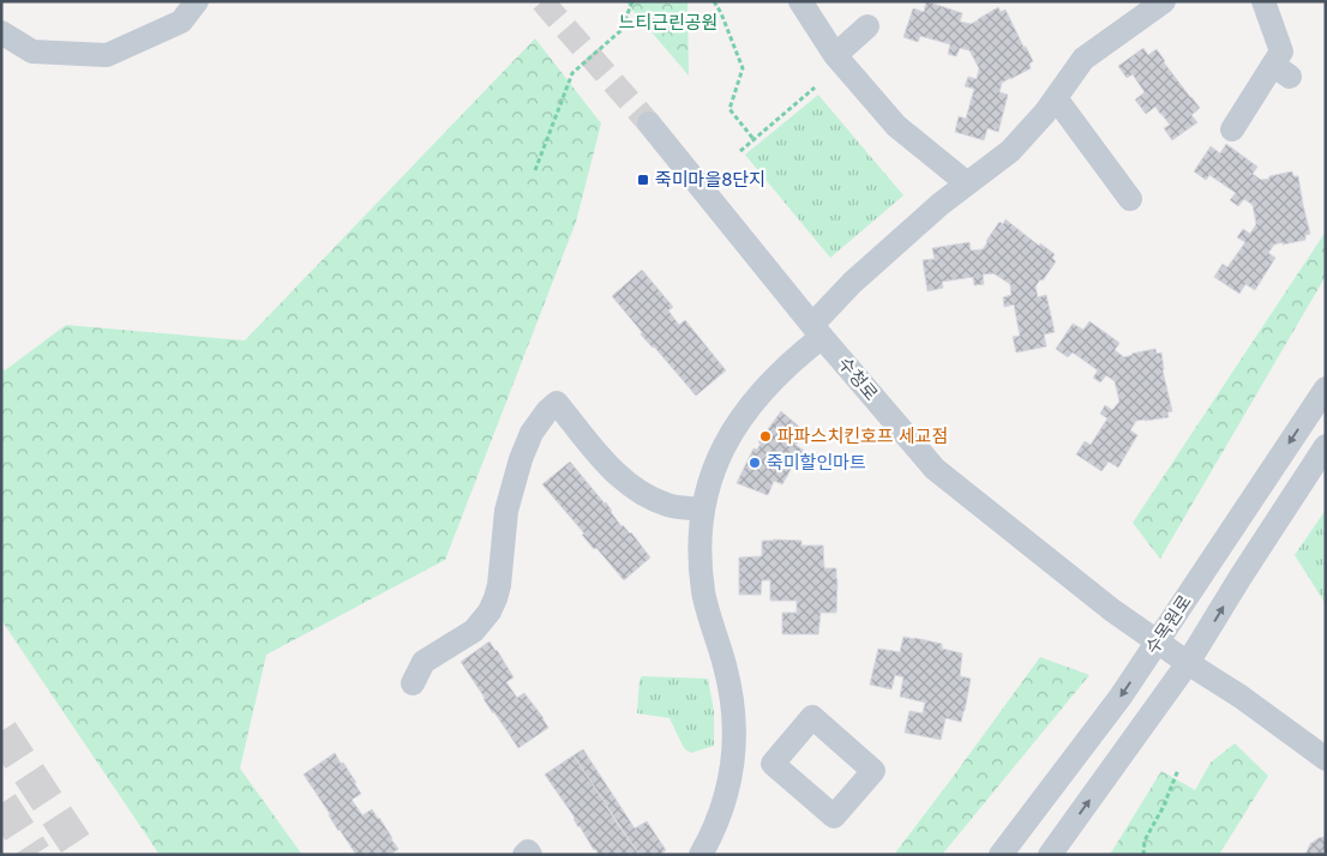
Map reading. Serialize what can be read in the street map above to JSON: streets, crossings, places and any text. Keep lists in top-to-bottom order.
{
  "streets": {
    "street": ["수청로", "수목원로"]
  },
  "crossings": [
    ["수청로", "수목원로"]
  ],
  "parks": ["느티근린공원"],
  "places": {
    "transit": ["죽미마을8단지"],
    "other": ["파파스치킨호프 세교점", "죽미할인마트"]
  }
}
